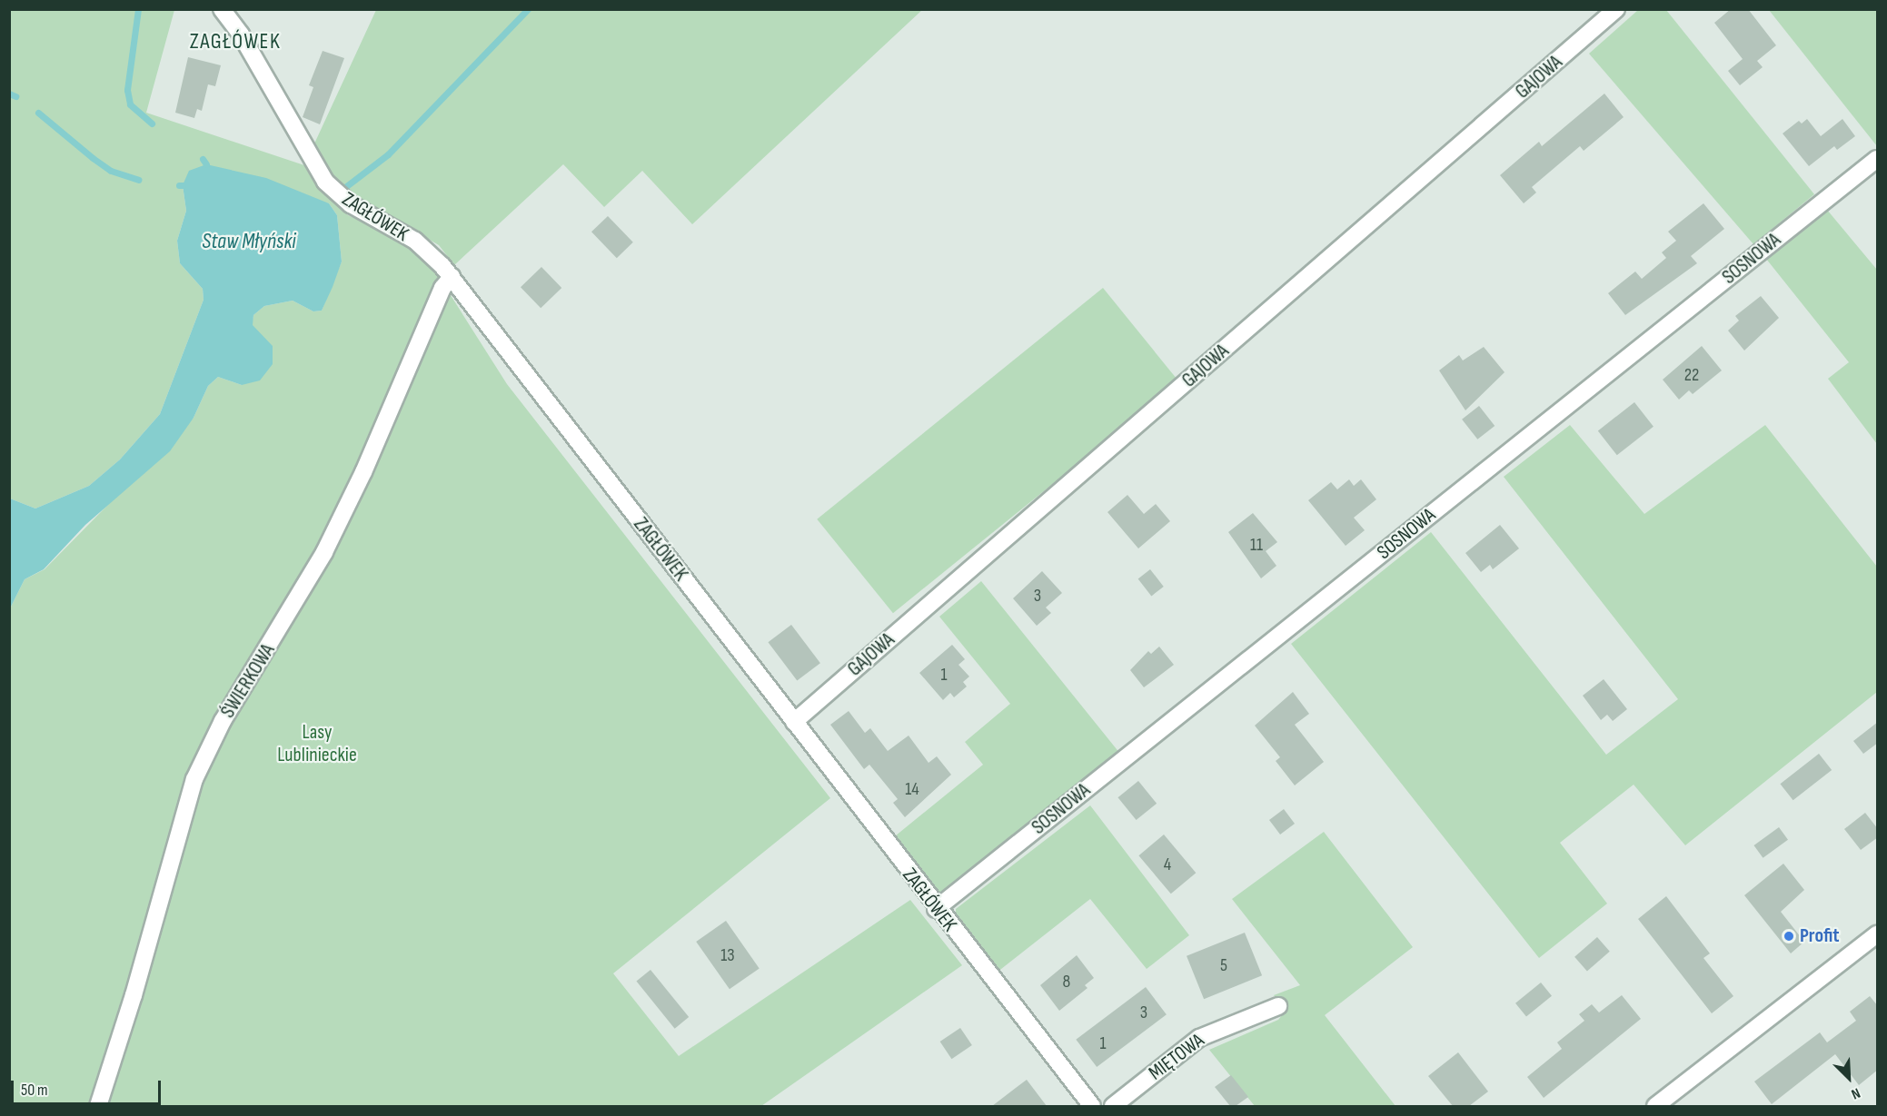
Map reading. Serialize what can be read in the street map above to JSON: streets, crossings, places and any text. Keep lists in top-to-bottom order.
{
  "streets": {
    "street": [
      "GAJOWA",
      "ZAGŁÓWEK",
      "SOSNOWA",
      "ŚWIERKOWA",
      "MIĘTOWA"
    ]
  },
  "crossings": [
    ["GAJOWA", "ZAGŁÓWEK"],
    ["ZAGŁÓWEK", "SOSNOWA"],
    ["ZAGŁÓWEK", "ŚWIERKOWA"]
  ],
  "districts": ["ZAGŁÓWEK"],
  "water": ["Staw Młyński"],
  "parks": ["Lasy Lublinieckie"],
  "places": ["Profit"],
  "house_numbers": [
    "22",
    "11",
    "3",
    "1",
    "14",
    "4",
    "13",
    "5",
    "8",
    "3",
    "1"
  ],
  "scale_bar": "50 m",
  "north": "bottom right"
}
